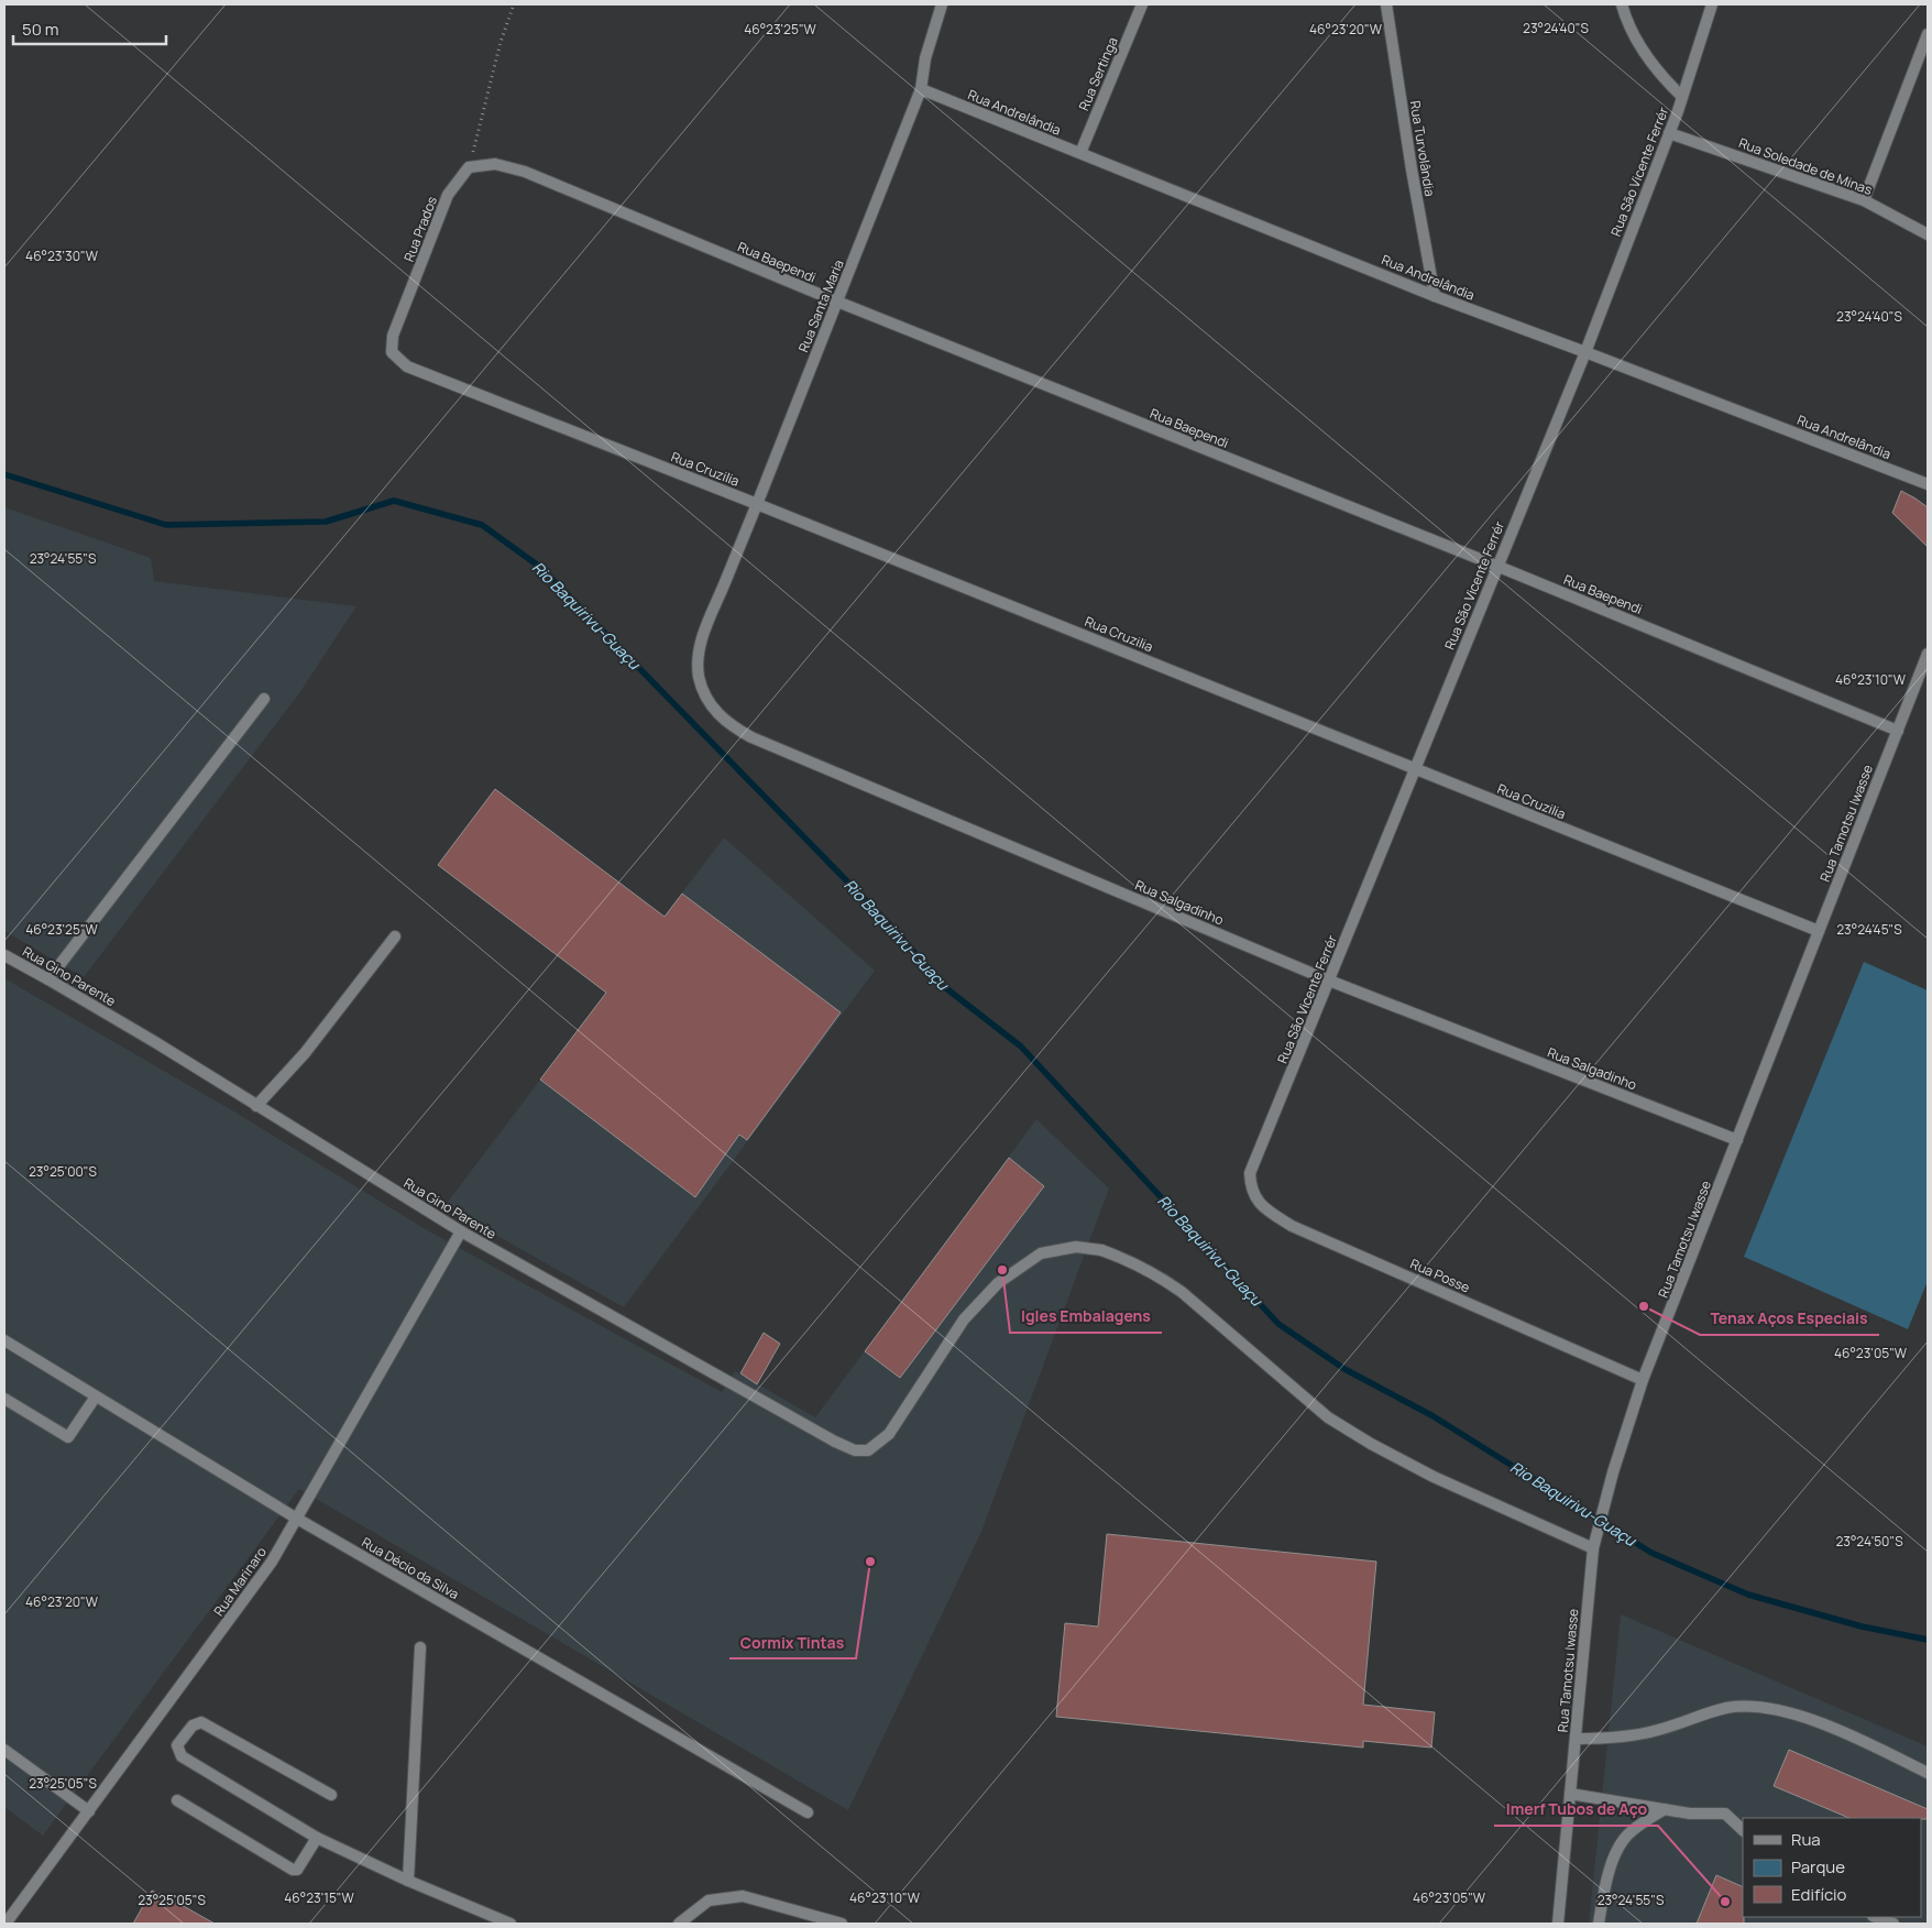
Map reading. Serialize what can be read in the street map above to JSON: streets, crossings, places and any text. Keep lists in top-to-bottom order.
{
  "streets": {
    "street": [
      "Rua Sertinga",
      "Rua Andrelândia",
      "Rua Turvolândia",
      "Rua Soledade de Minas",
      "Rua São Vicente Ferrér",
      "Rua Prados",
      "Rua Baependi",
      "Rua Santa Maria",
      "Rua Cruzilia",
      "Rua Tamotsu Iwasse",
      "Rua Salgadinho",
      "Rua Gino Parente",
      "Rua Posse",
      "Rua Décio da Silva",
      "Rua Marinaro"
    ]
  },
  "crossings": [
    ["Rua Sertinga", "Rua Andrelândia"],
    ["Rua Andrelândia", "Rua Turvolândia"],
    ["Rua Andrelândia", "Rua São Vicente Ferrér"],
    ["Rua Andrelândia", "Rua Santa Maria"],
    ["Rua Soledade de Minas", "Rua São Vicente Ferrér"],
    ["Rua São Vicente Ferrér", "Rua Baependi"],
    ["Rua São Vicente Ferrér", "Rua Cruzilia"],
    ["Rua São Vicente Ferrér", "Rua Salgadinho"],
    ["Rua São Vicente Ferrér", "Rua Posse"],
    ["Rua Prados", "Rua Baependi"],
    ["Rua Prados", "Rua Cruzilia"],
    ["Rua Baependi", "Rua Santa Maria"],
    ["Rua Baependi", "Rua Tamotsu Iwasse"],
    ["Rua Santa Maria", "Rua Cruzilia"],
    ["Rua Santa Maria", "Rua Salgadinho"],
    ["Rua Cruzilia", "Rua Tamotsu Iwasse"],
    ["Rua Tamotsu Iwasse", "Rua Salgadinho"],
    ["Rua Tamotsu Iwasse", "Rua Gino Parente"],
    ["Rua Tamotsu Iwasse", "Rua Posse"],
    ["Rua Gino Parente", "Rua Marinaro"],
    ["Rua Décio da Silva", "Rua Marinaro"]
  ],
  "water": ["Rio Baquirivu-Guaçu"],
  "places": [
    "Igles Embalagens",
    "Tenax Aços Especiais",
    "Cormix Tintas",
    "Imerf Tubos de Aço"
  ],
  "legend": ["Rua", "Parque", "Edifício"],
  "scale_bar": "50 m",
  "coordinates": [
    "23°24'40\"S",
    "46°23'25\"W",
    "46°23'20\"W",
    "46°23'30\"W",
    "23°24'55\"S",
    "46°23'10\"W",
    "23°24'45\"S",
    "23°25'00\"S",
    "46°23'05\"W",
    "23°24'50\"S",
    "23°25'05\"S",
    "46°23'15\"W"
  ]
}
